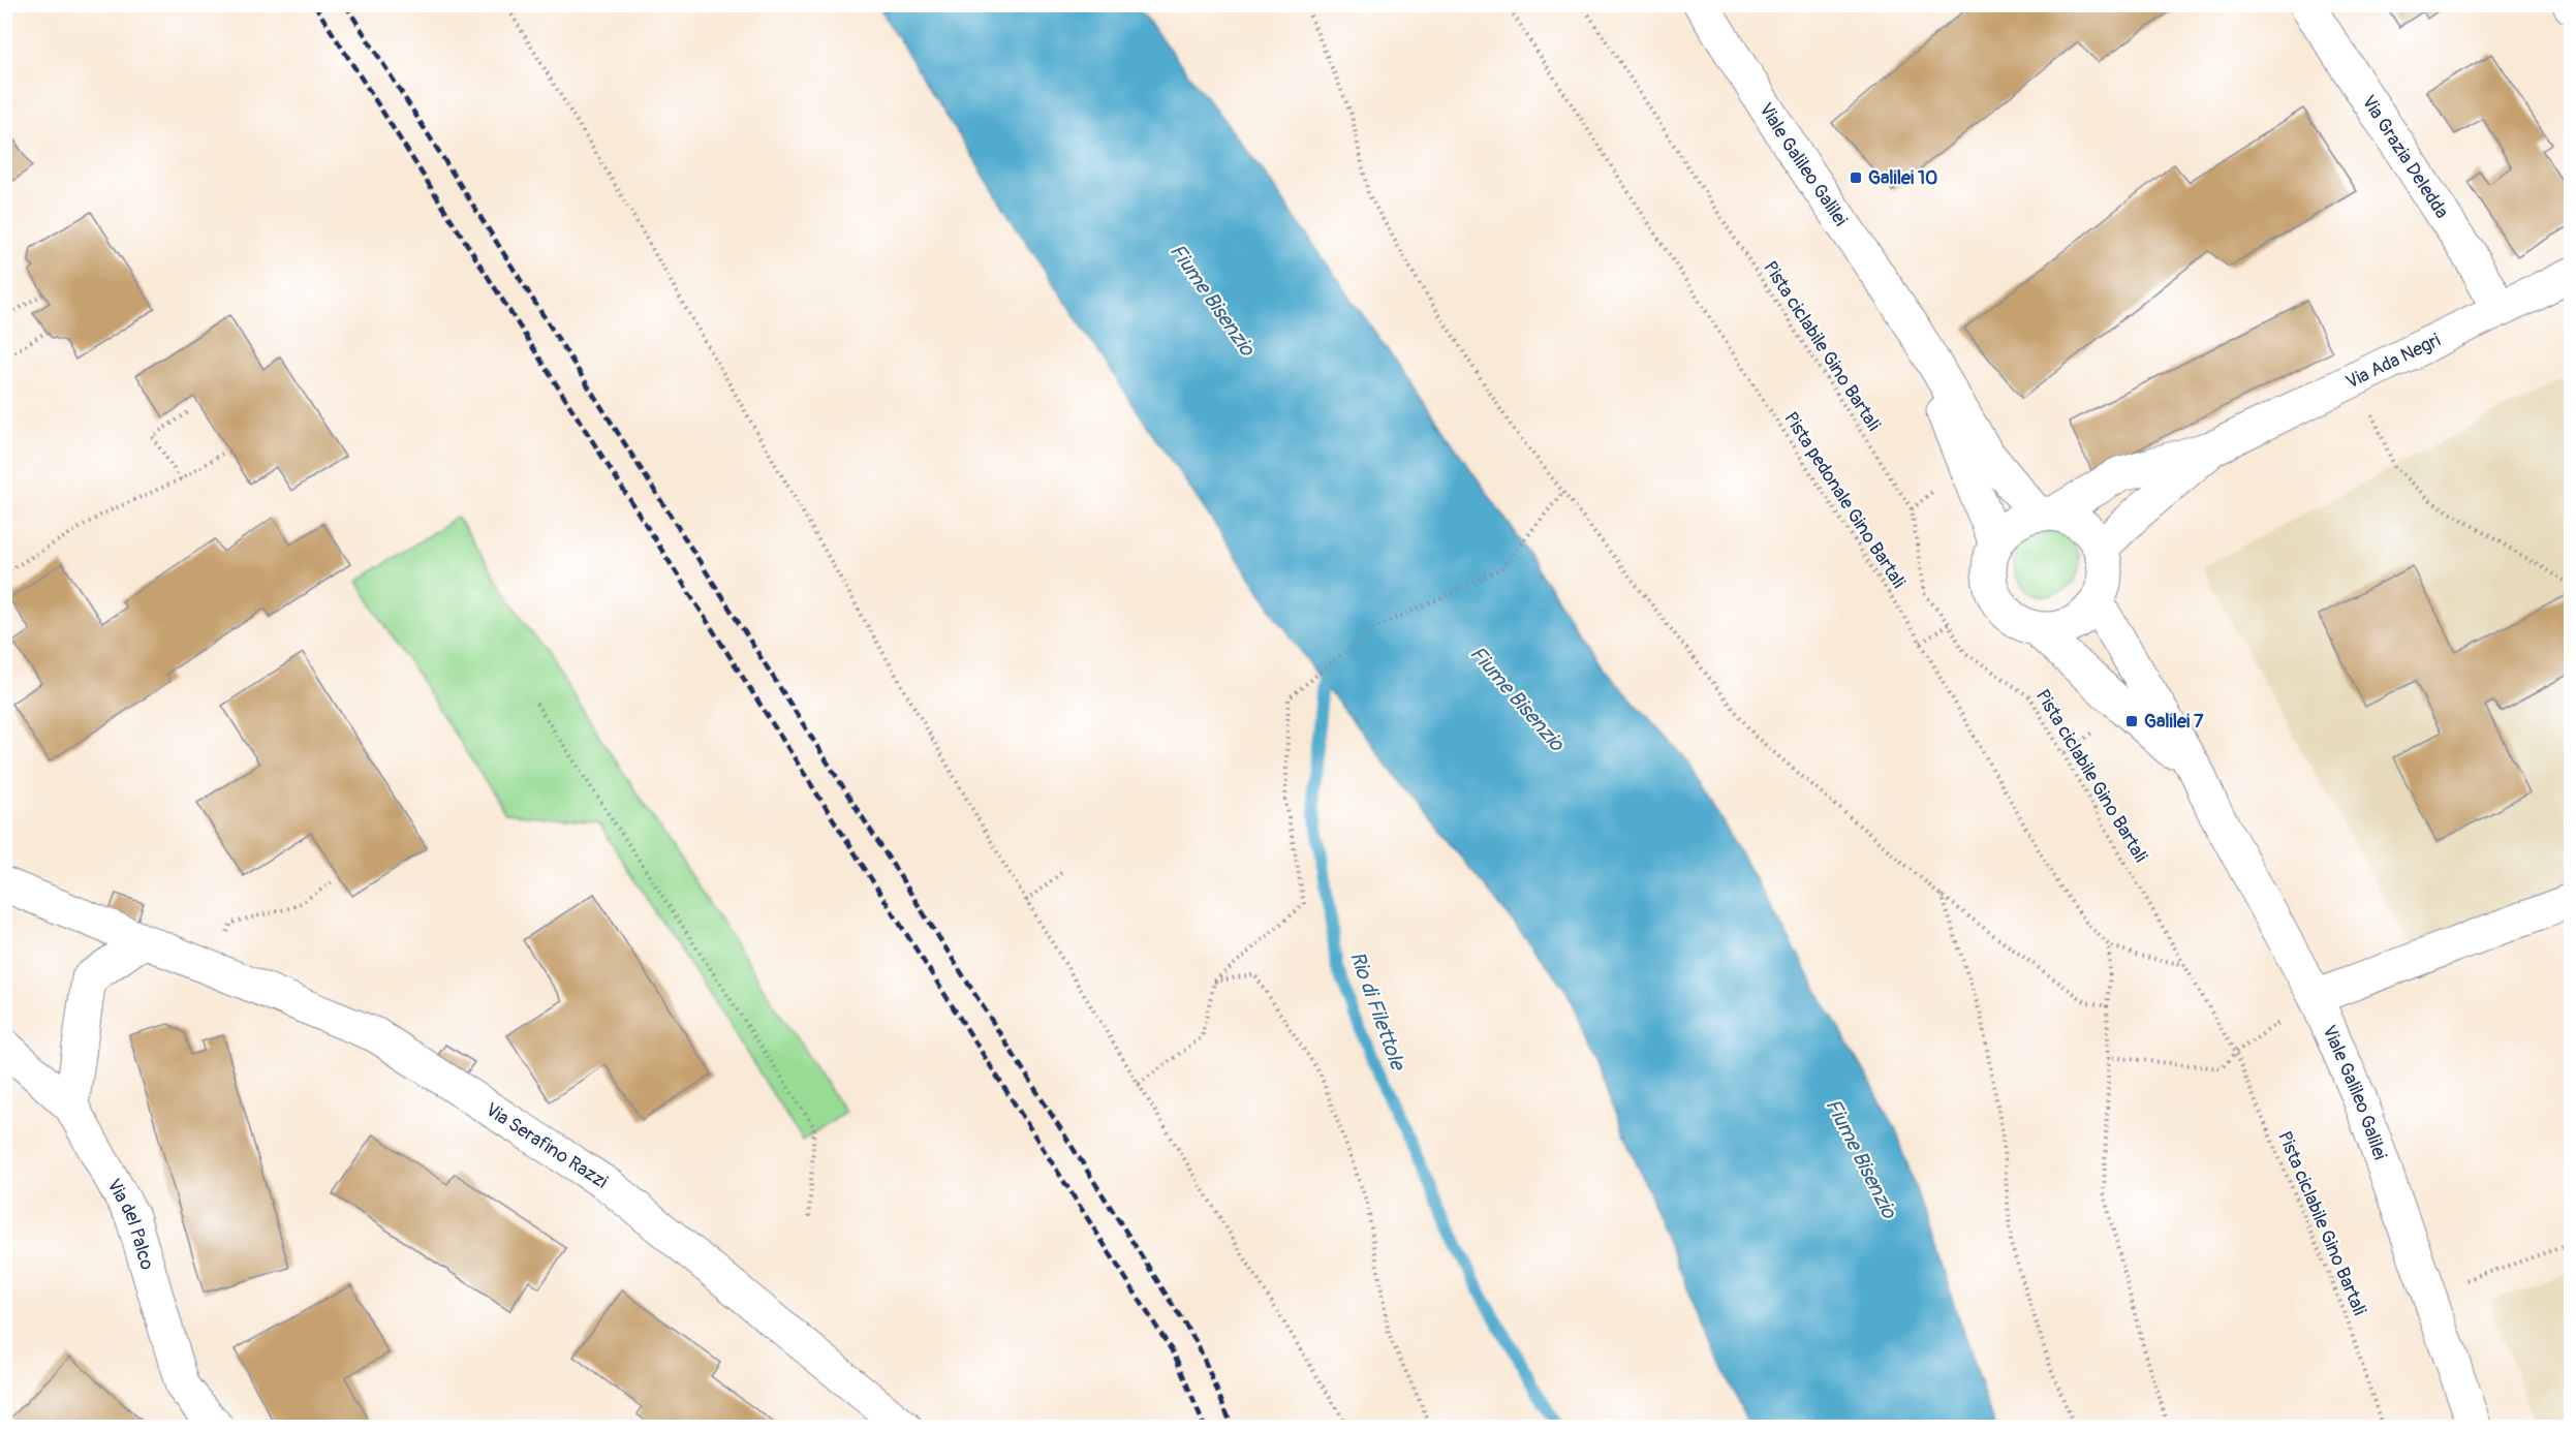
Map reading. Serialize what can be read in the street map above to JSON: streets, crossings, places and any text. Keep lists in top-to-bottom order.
{
  "streets": {
    "street": [
      "Via Grazia Deledda",
      "Viale Galileo Galilei",
      "Via Ada Negri",
      "Via Serafino Razzi",
      "Via del Palco"
    ],
    "path": ["Pista ciclabile Gino Bartali", "Pista pedonale Gino Bartali"]
  },
  "crossings": [
    ["Via Grazia Deledda", "Via Ada Negri"],
    ["Pista ciclabile Gino Bartali", "Pista pedonale Gino Bartali"]
  ],
  "water": ["Fiume Bisenzio", "Rio di Filettole"],
  "places": {
    "transit": ["Galilei 10", "Galilei 7"]
  }
}
